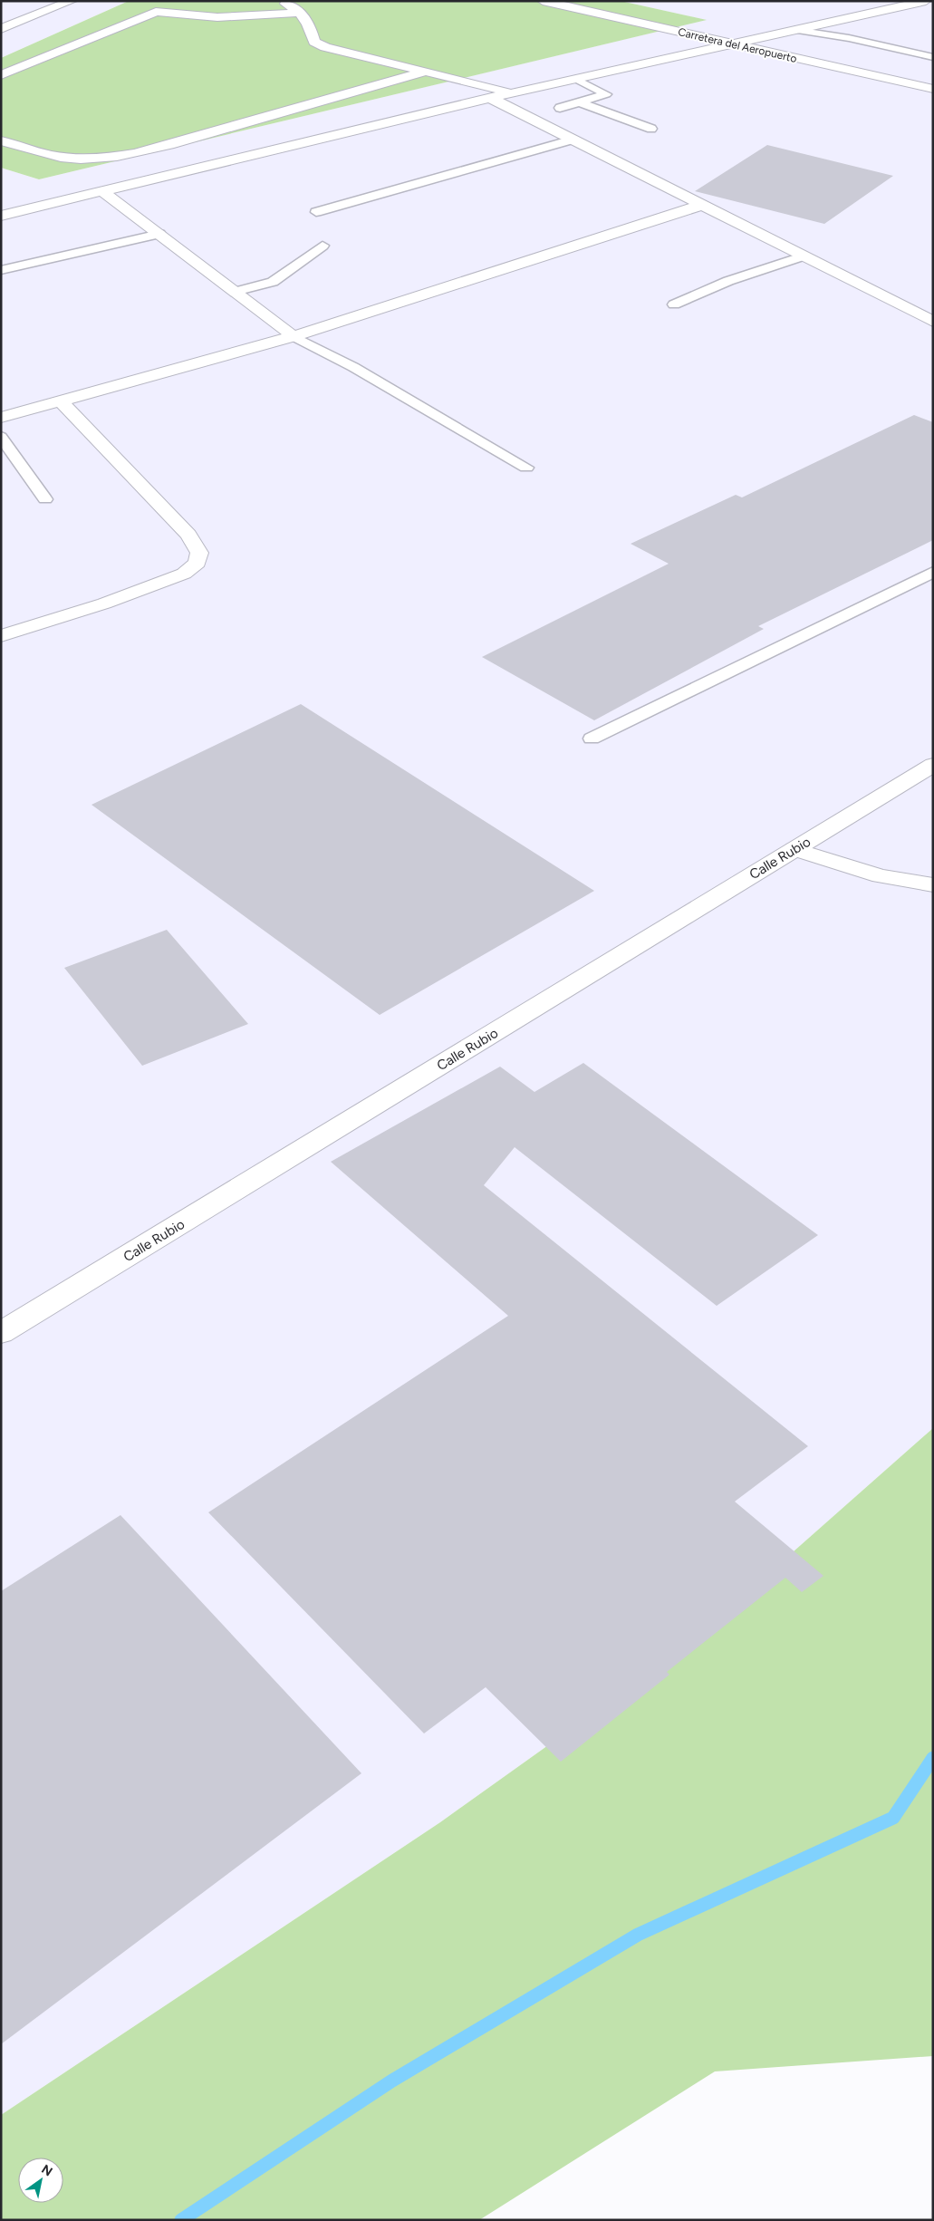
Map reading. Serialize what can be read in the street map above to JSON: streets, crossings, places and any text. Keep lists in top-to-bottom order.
{
  "streets": {
    "street": ["Carretera del Aeropuerto", "Calle Rubio"]
  },
  "north": "top right"
}
